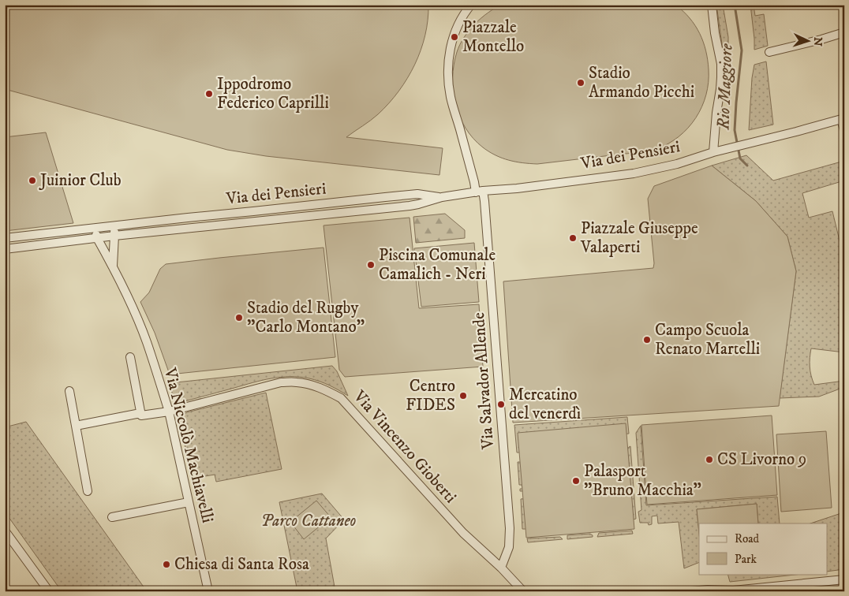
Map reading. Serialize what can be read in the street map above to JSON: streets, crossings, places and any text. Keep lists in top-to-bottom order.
{
  "streets": {
    "street": [
      "Via dei Pensieri",
      "Via Salvador Allende",
      "Via Niccolò Machiavelli",
      "Via Vincenzo Gioberti"
    ]
  },
  "crossings": [
    ["Via dei Pensieri", "Via Salvador Allende"],
    ["Via dei Pensieri", "Via Niccolò Machiavelli"],
    ["Via Salvador Allende", "Via Vincenzo Gioberti"],
    ["Via Niccolò Machiavelli", "Via Vincenzo Gioberti"]
  ],
  "water": ["Rio Maggiore"],
  "parks": ["Parco Cattaneo"],
  "places": [
    "Piazzale Montello",
    "Stadio Armando Picchi",
    "Ippodromo Federico Caprilli",
    "Juinior Club",
    "Piazzale Giuseppe Valaperti",
    "Piscina Comunale Camalich - Neri",
    "Stadio del Rugby \"Carlo Montano\"",
    "Campo Scuola Renato Martelli",
    "Centro FIDES",
    "Mercatino del venerdì",
    "CS Livorno 9",
    "Palasport \"Bruno Macchia\"",
    "Chiesa di Santa Rosa"
  ],
  "legend": ["Road", "Park"],
  "north": "right"
}
